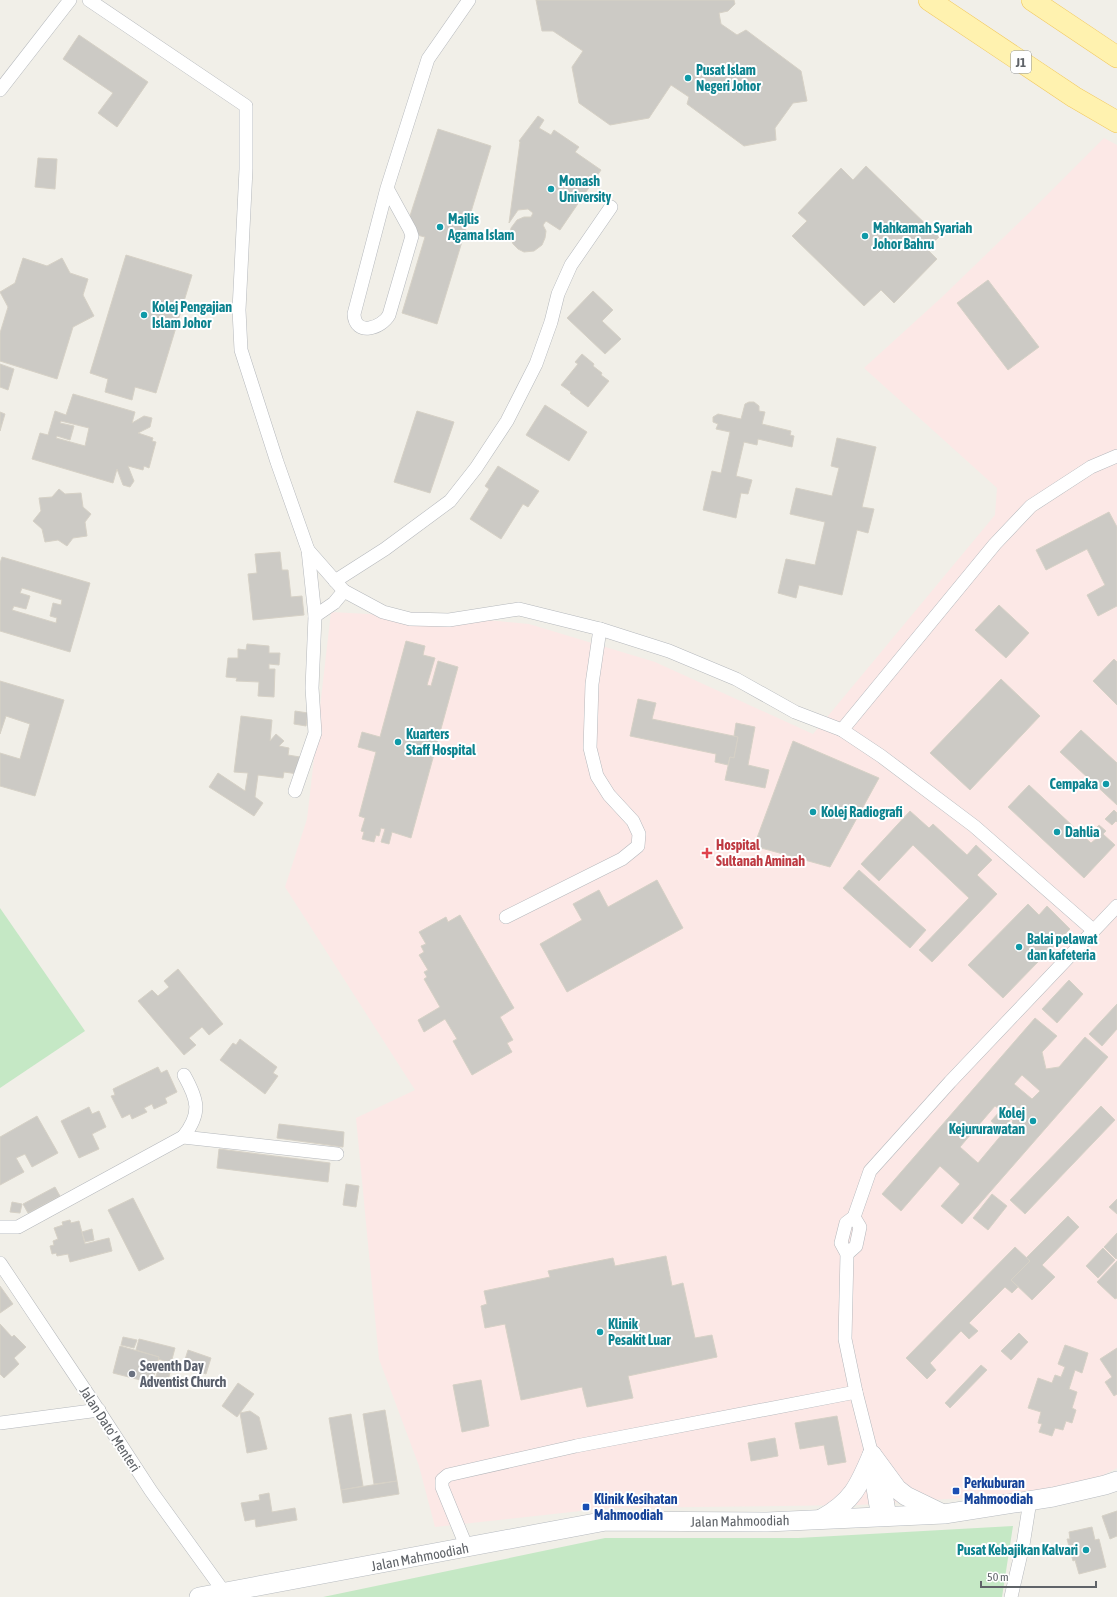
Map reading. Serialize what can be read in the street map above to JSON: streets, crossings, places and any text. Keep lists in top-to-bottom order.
{
  "streets": {
    "main road": ["J1", "Jalan Mahmoodiah"],
    "street": ["Jalan Dato' Menteri"]
  },
  "crossings": [
    ["Jalan Dato' Menteri", "Jalan Mahmoodiah"]
  ],
  "places": {
    "other": [
      "Pusat Islam Negeri Johor",
      "Monash University",
      "Majlis Agama Islam",
      "Mahkamah Syariah Johor Bahru",
      "Kolej Pengajian Islam Johor",
      "Kuarters Staff Hospital",
      "Cempaka",
      "Kolej Radiografi",
      "Dahlia",
      "Balai pelawat dan kafeteria",
      "Kolej Kejururawatan",
      "Klinik Pesakit Luar",
      "Seventh Day Adventist Church",
      "Pusat Kebajikan Kalvari"
    ],
    "health": ["Hospital Sultanah Aminah"],
    "transit": ["Perkuburan Mahmoodiah", "Klinik Kesihatan Mahmoodiah"]
  },
  "scale_bar": "50 m"
}
